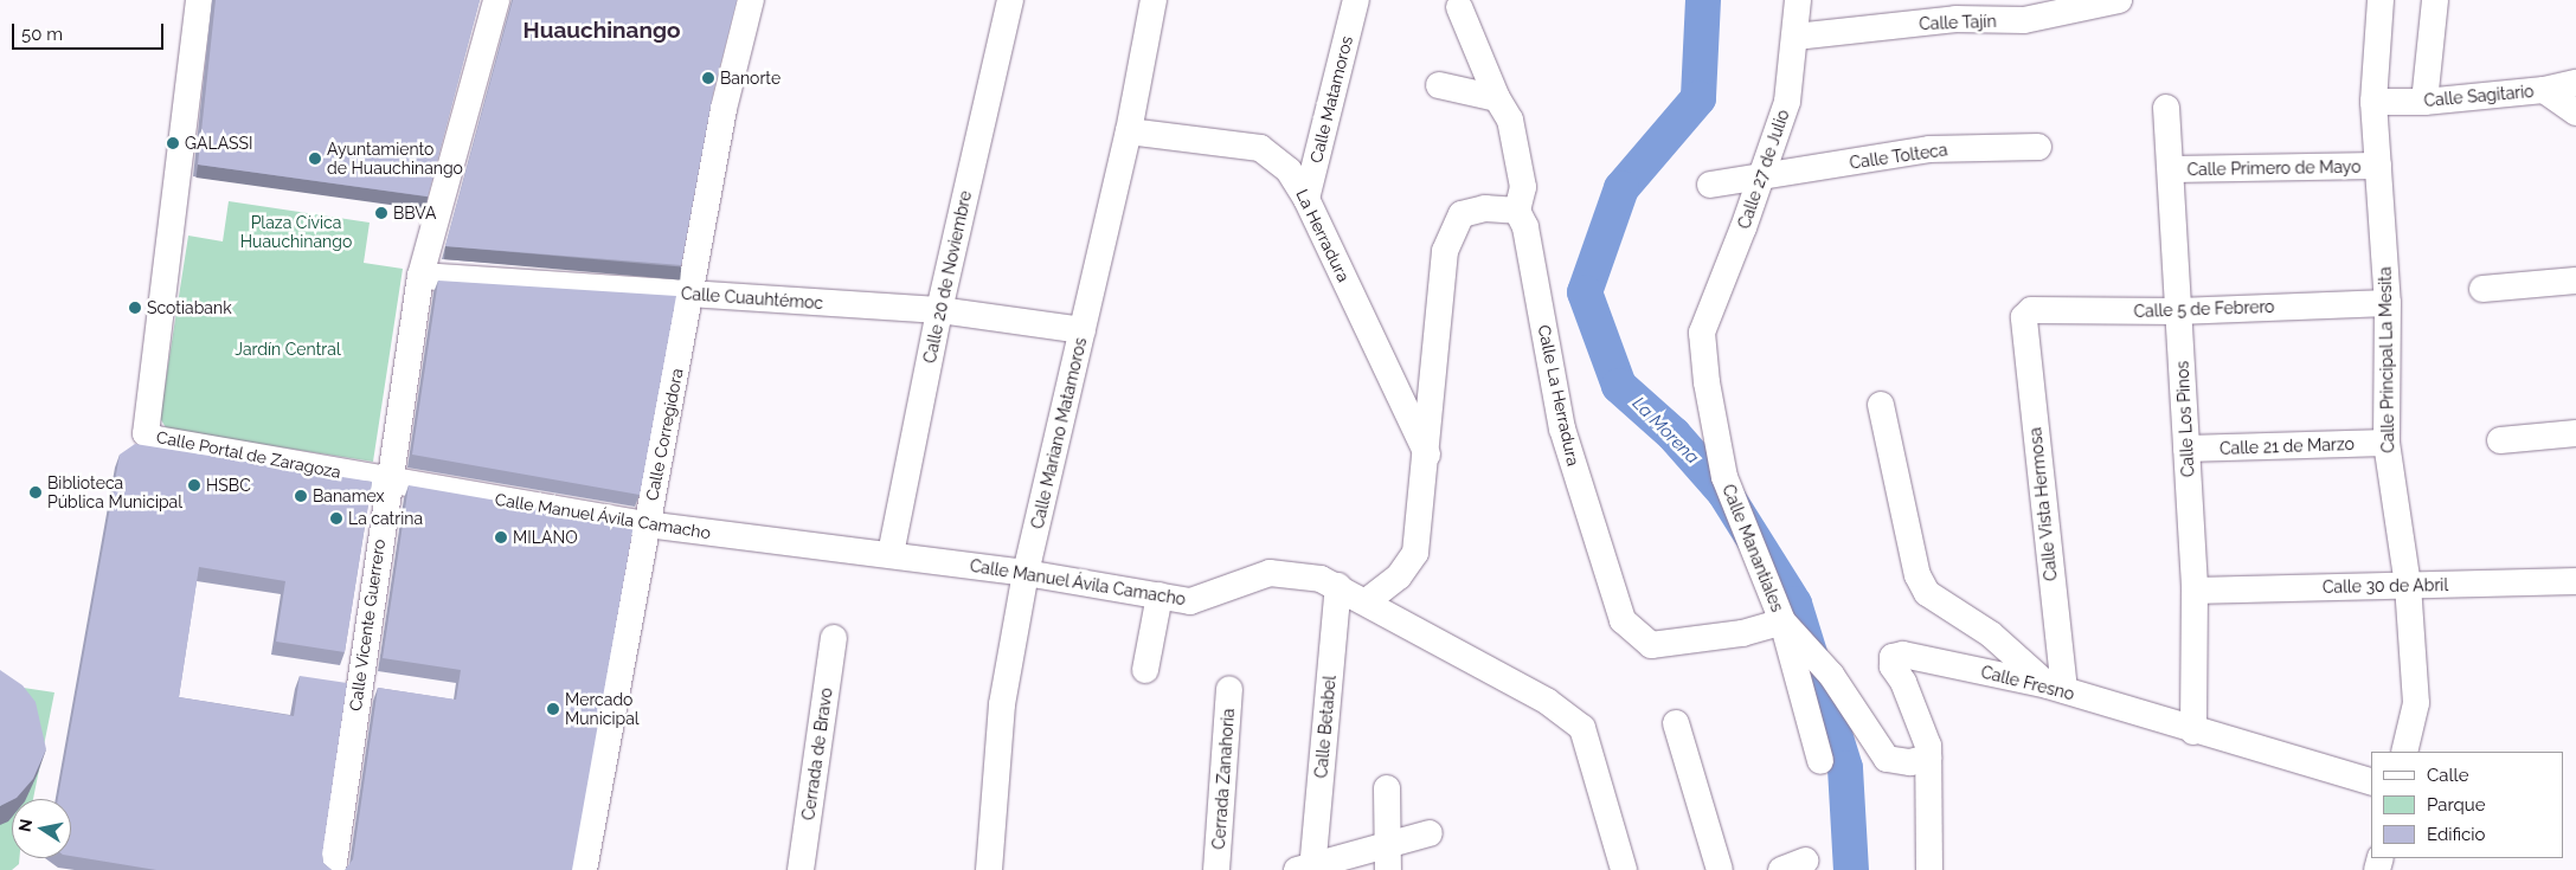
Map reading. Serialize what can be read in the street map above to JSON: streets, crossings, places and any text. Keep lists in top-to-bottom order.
{
  "streets": {
    "street": [
      "Calle Tajín",
      "Calle Sagitario",
      "Calle Matamoros",
      "Calle Tolteca",
      "Calle Primero de Mayo",
      "Calle 27 de Julio",
      "La Herradura",
      "Calle 20 de Noviembre",
      "Calle Cuauhtémoc",
      "Calle 5 de Febrero",
      "Calle Principal La Mesita",
      "Calle La Herradura",
      "Calle Los Pinos",
      "Calle Mariano Matamoros",
      "Calle Corregidora",
      "Calle 21 de Marzo",
      "Calle Portal de Zaragoza",
      "Calle Vista Hermosa",
      "Calle Manuel Ávila Camacho",
      "Calle Manantiales",
      "Calle 30 de Abril",
      "Calle Vicente Guerrero",
      "Calle Fresno",
      "Calle Betabel",
      "Cerrada de Bravo",
      "Cerrada Zanahoria"
    ]
  },
  "crossings": [
    ["Calle Tajín", "Calle 27 de Julio"],
    ["Calle Sagitario", "Calle Principal La Mesita"],
    ["Calle Matamoros", "La Herradura"],
    ["Calle Tolteca", "Calle 27 de Julio"],
    ["Calle Primero de Mayo", "Calle Principal La Mesita"],
    ["Calle Primero de Mayo", "Calle Los Pinos"],
    ["Calle 27 de Julio", "Calle Manantiales"],
    ["La Herradura", "Calle Mariano Matamoros"],
    ["Calle 20 de Noviembre", "Calle Cuauhtémoc"],
    ["Calle 20 de Noviembre", "Calle Manuel Ávila Camacho"],
    ["Calle Cuauhtémoc", "Calle Mariano Matamoros"],
    ["Calle Cuauhtémoc", "Calle Corregidora"],
    ["Calle Cuauhtémoc", "Calle Vicente Guerrero"],
    ["Calle 5 de Febrero", "Calle Principal La Mesita"],
    ["Calle 5 de Febrero", "Calle Los Pinos"],
    ["Calle 5 de Febrero", "Calle Vista Hermosa"],
    ["Calle Principal La Mesita", "Calle 21 de Marzo"],
    ["Calle Principal La Mesita", "Calle 30 de Abril"],
    ["Calle La Herradura", "Calle Manantiales"],
    ["Calle Los Pinos", "Calle 21 de Marzo"],
    ["Calle Los Pinos", "Calle 30 de Abril"],
    ["Calle Los Pinos", "Calle Fresno"],
    ["Calle Mariano Matamoros", "Calle Manuel Ávila Camacho"],
    ["Calle Corregidora", "Calle Manuel Ávila Camacho"],
    ["Calle Portal de Zaragoza", "Calle Manuel Ávila Camacho"],
    ["Calle Portal de Zaragoza", "Calle Vicente Guerrero"],
    ["Calle Vista Hermosa", "Calle Fresno"],
    ["Calle Manuel Ávila Camacho", "Calle Vicente Guerrero"],
    ["Calle Manuel Ávila Camacho", "Calle Betabel"],
    ["Calle Manantiales", "Calle Fresno"]
  ],
  "districts": ["Huauchinango"],
  "water": ["La Morena"],
  "parks": ["Plaza Cívica Huauchinango", "Jardín Central"],
  "places": [
    "Banorte",
    "GALASSI",
    "Ayuntamiento de Huauchinango",
    "BBVA",
    "Scotiabank",
    "HSBC",
    "Biblioteca Pública Municipal",
    "Banamex",
    "La catrina",
    "MILANO",
    "Mercado Municipal"
  ],
  "legend": ["Calle", "Parque", "Edificio"],
  "scale_bar": "50 m",
  "north": "left"
}
